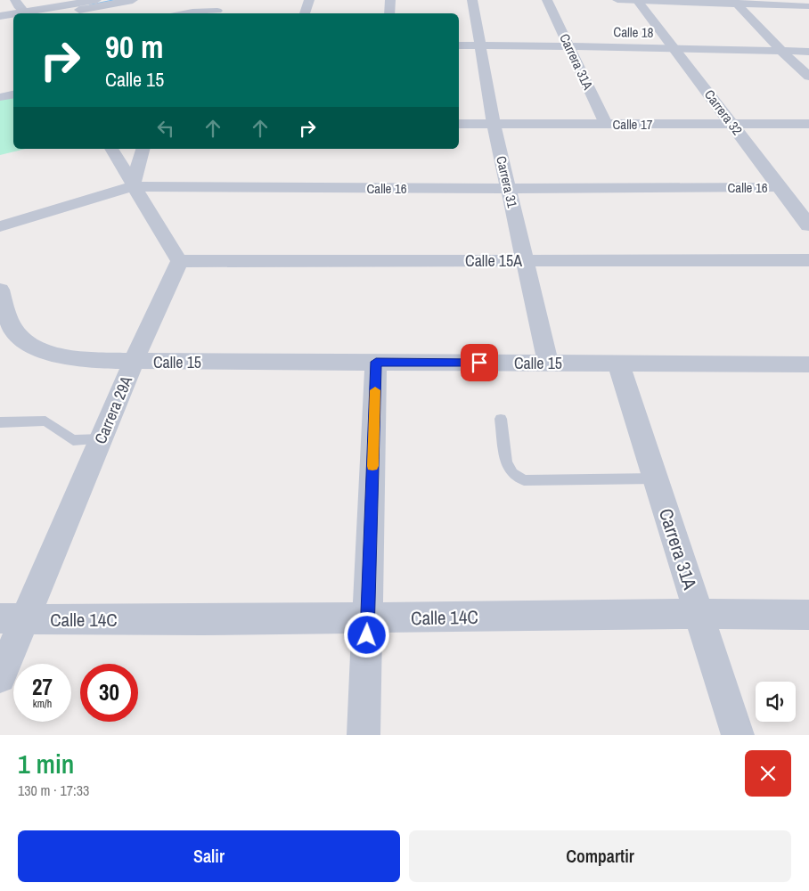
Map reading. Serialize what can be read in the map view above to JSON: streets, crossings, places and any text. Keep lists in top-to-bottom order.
{
  "streets": {
    "street": [
      "Calle 18",
      "Carrera 31A",
      "Carrera 32",
      "Calle 17",
      "Carrera 31",
      "Calle 16",
      "Calle 15A",
      "Calle 15",
      "Carrera 29A",
      "Calle 14C"
    ]
  },
  "crossings": [
    ["Calle 18", "Carrera 31A"],
    ["Calle 18", "Carrera 32"],
    ["Calle 18", "Carrera 31"],
    ["Carrera 31A", "Calle 17"],
    ["Carrera 31A", "Calle 15"],
    ["Carrera 31A", "Calle 14C"],
    ["Carrera 32", "Calle 17"],
    ["Carrera 32", "Calle 16"],
    ["Calle 17", "Carrera 31"],
    ["Carrera 31", "Calle 16"],
    ["Carrera 31", "Calle 15A"],
    ["Carrera 31", "Calle 15"],
    ["Calle 15A", "Carrera 29A"],
    ["Calle 15", "Carrera 29A"],
    ["Carrera 29A", "Calle 14C"]
  ],
  "page": {
    "turn": ["90 m", "Calle 15"],
    "speed": "27 km/h",
    "limit": "30",
    "heading": ["1 min", "130 m · 17:33"],
    "buttons": ["Salir", "Compartir"]
  }
}
